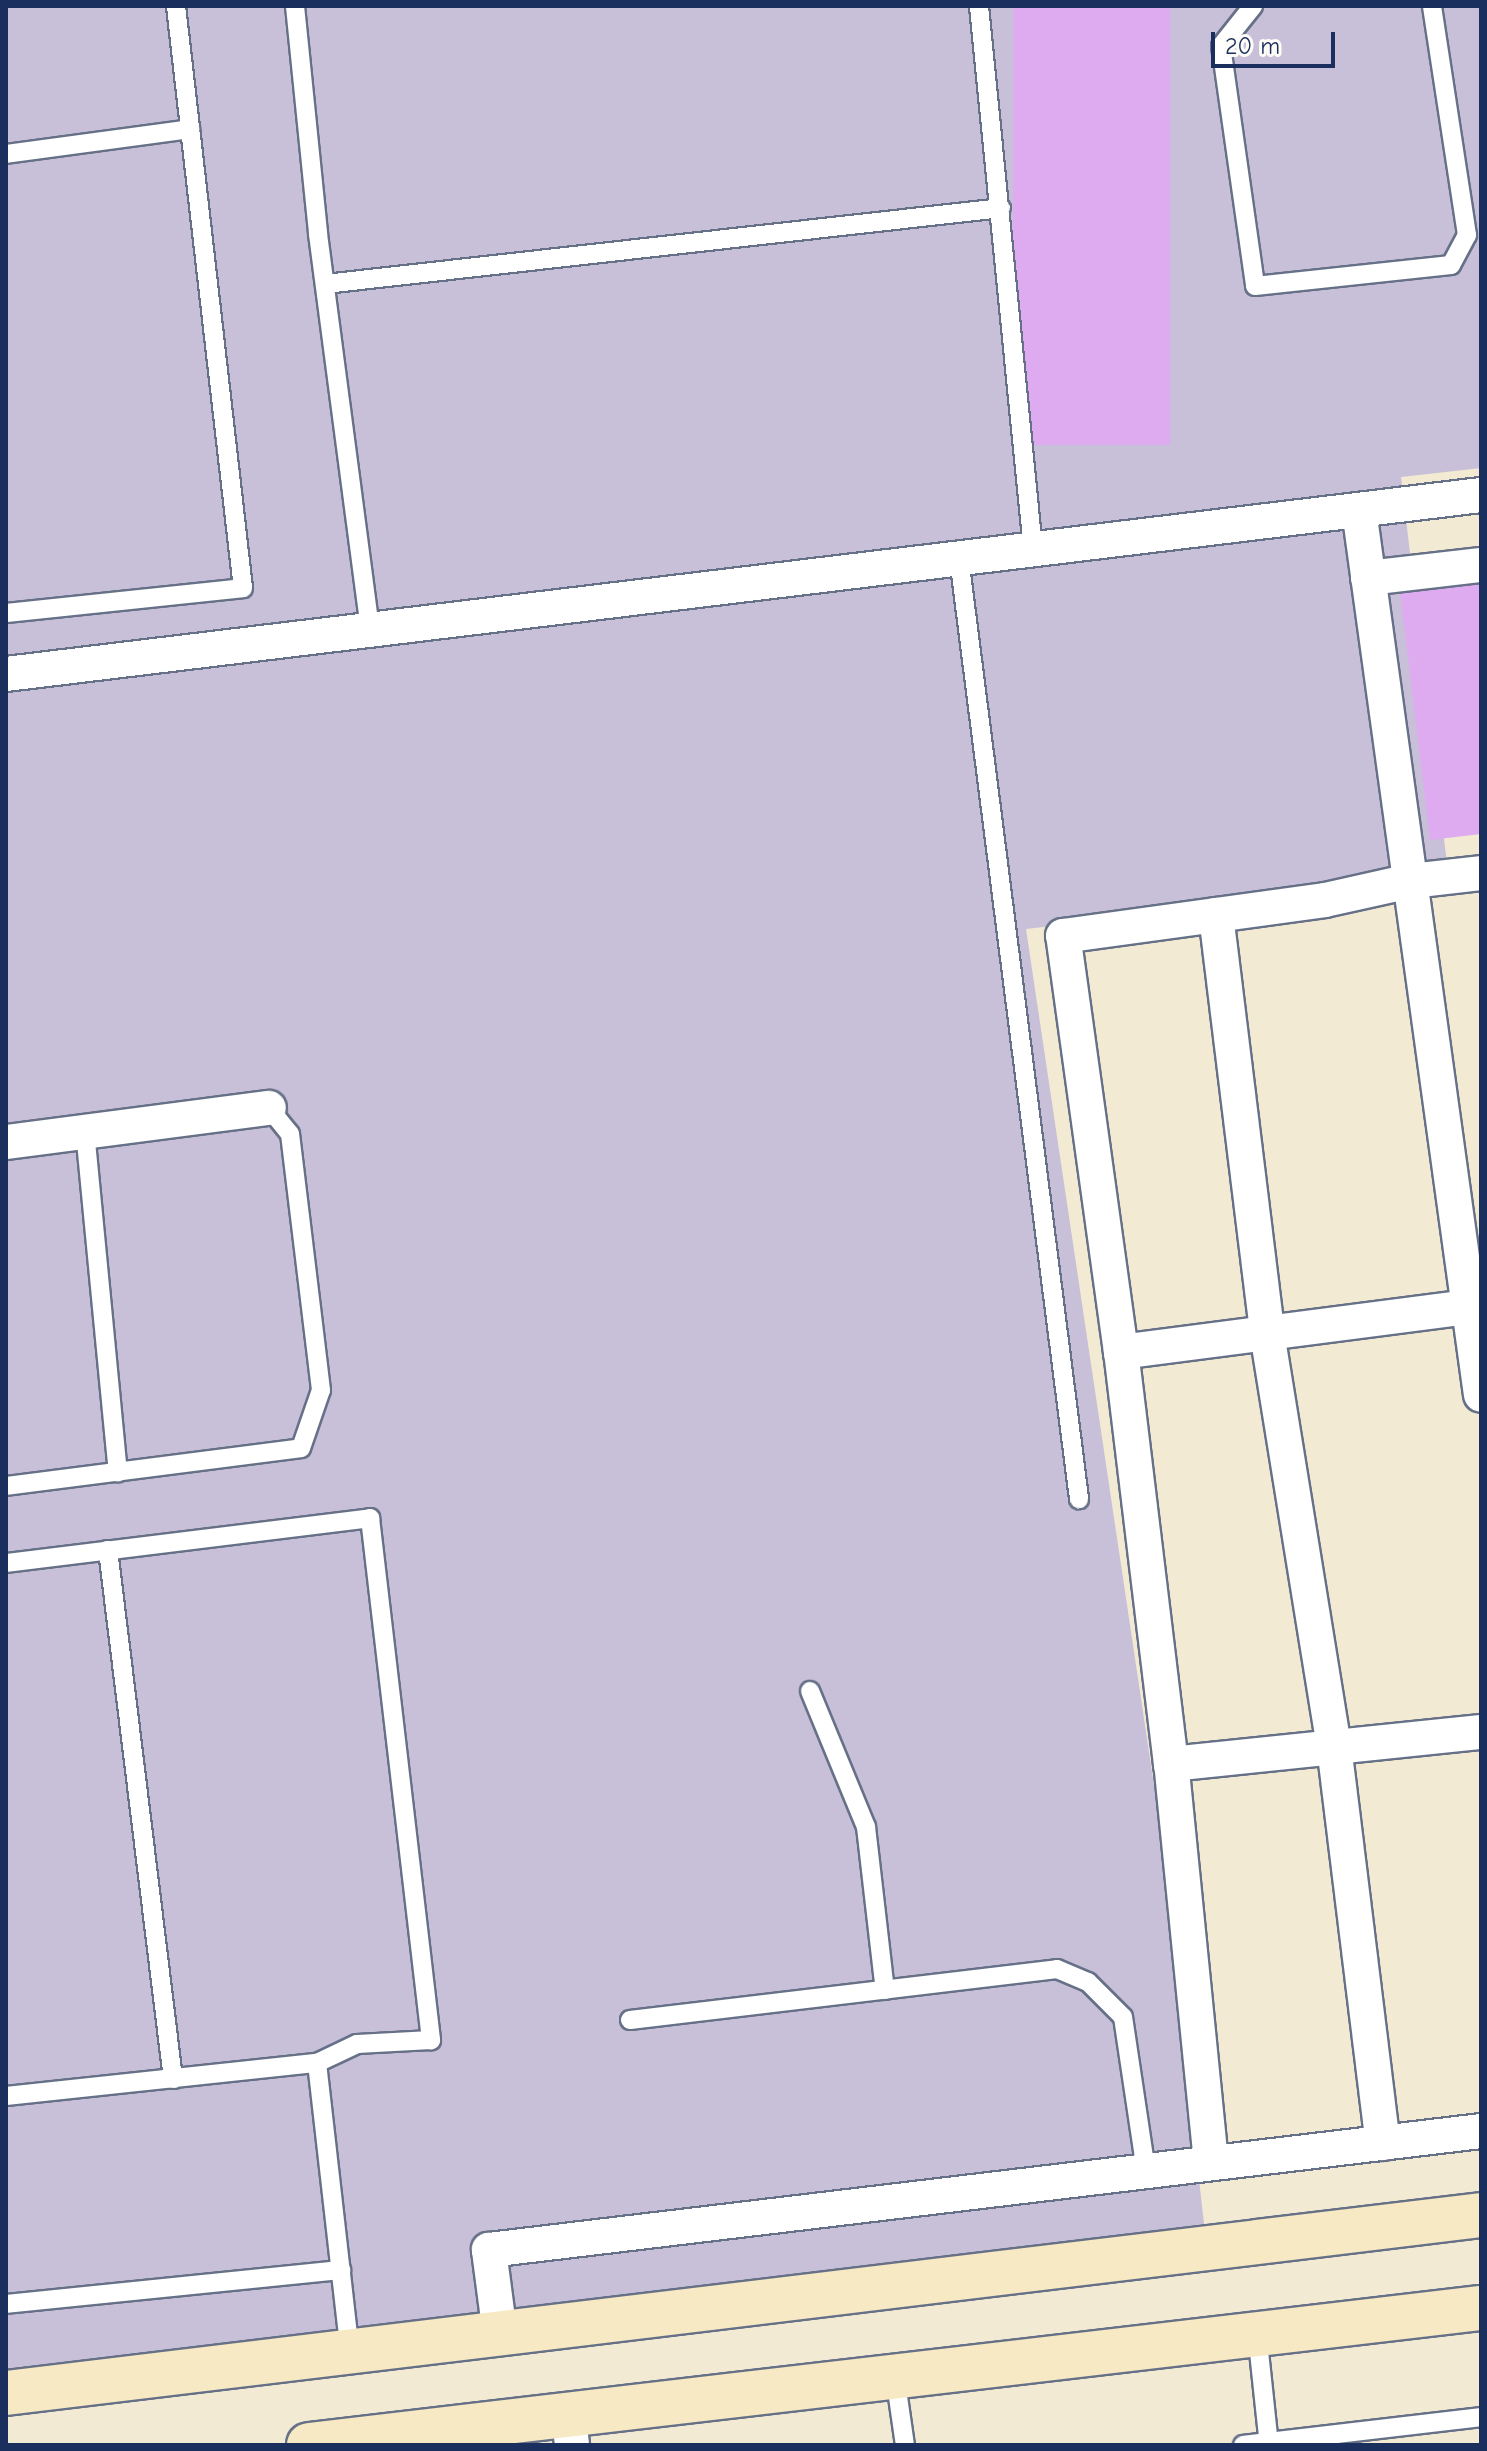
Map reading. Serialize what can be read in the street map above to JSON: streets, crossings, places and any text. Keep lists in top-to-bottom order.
{
  "scale_bar": "20 m"
}
